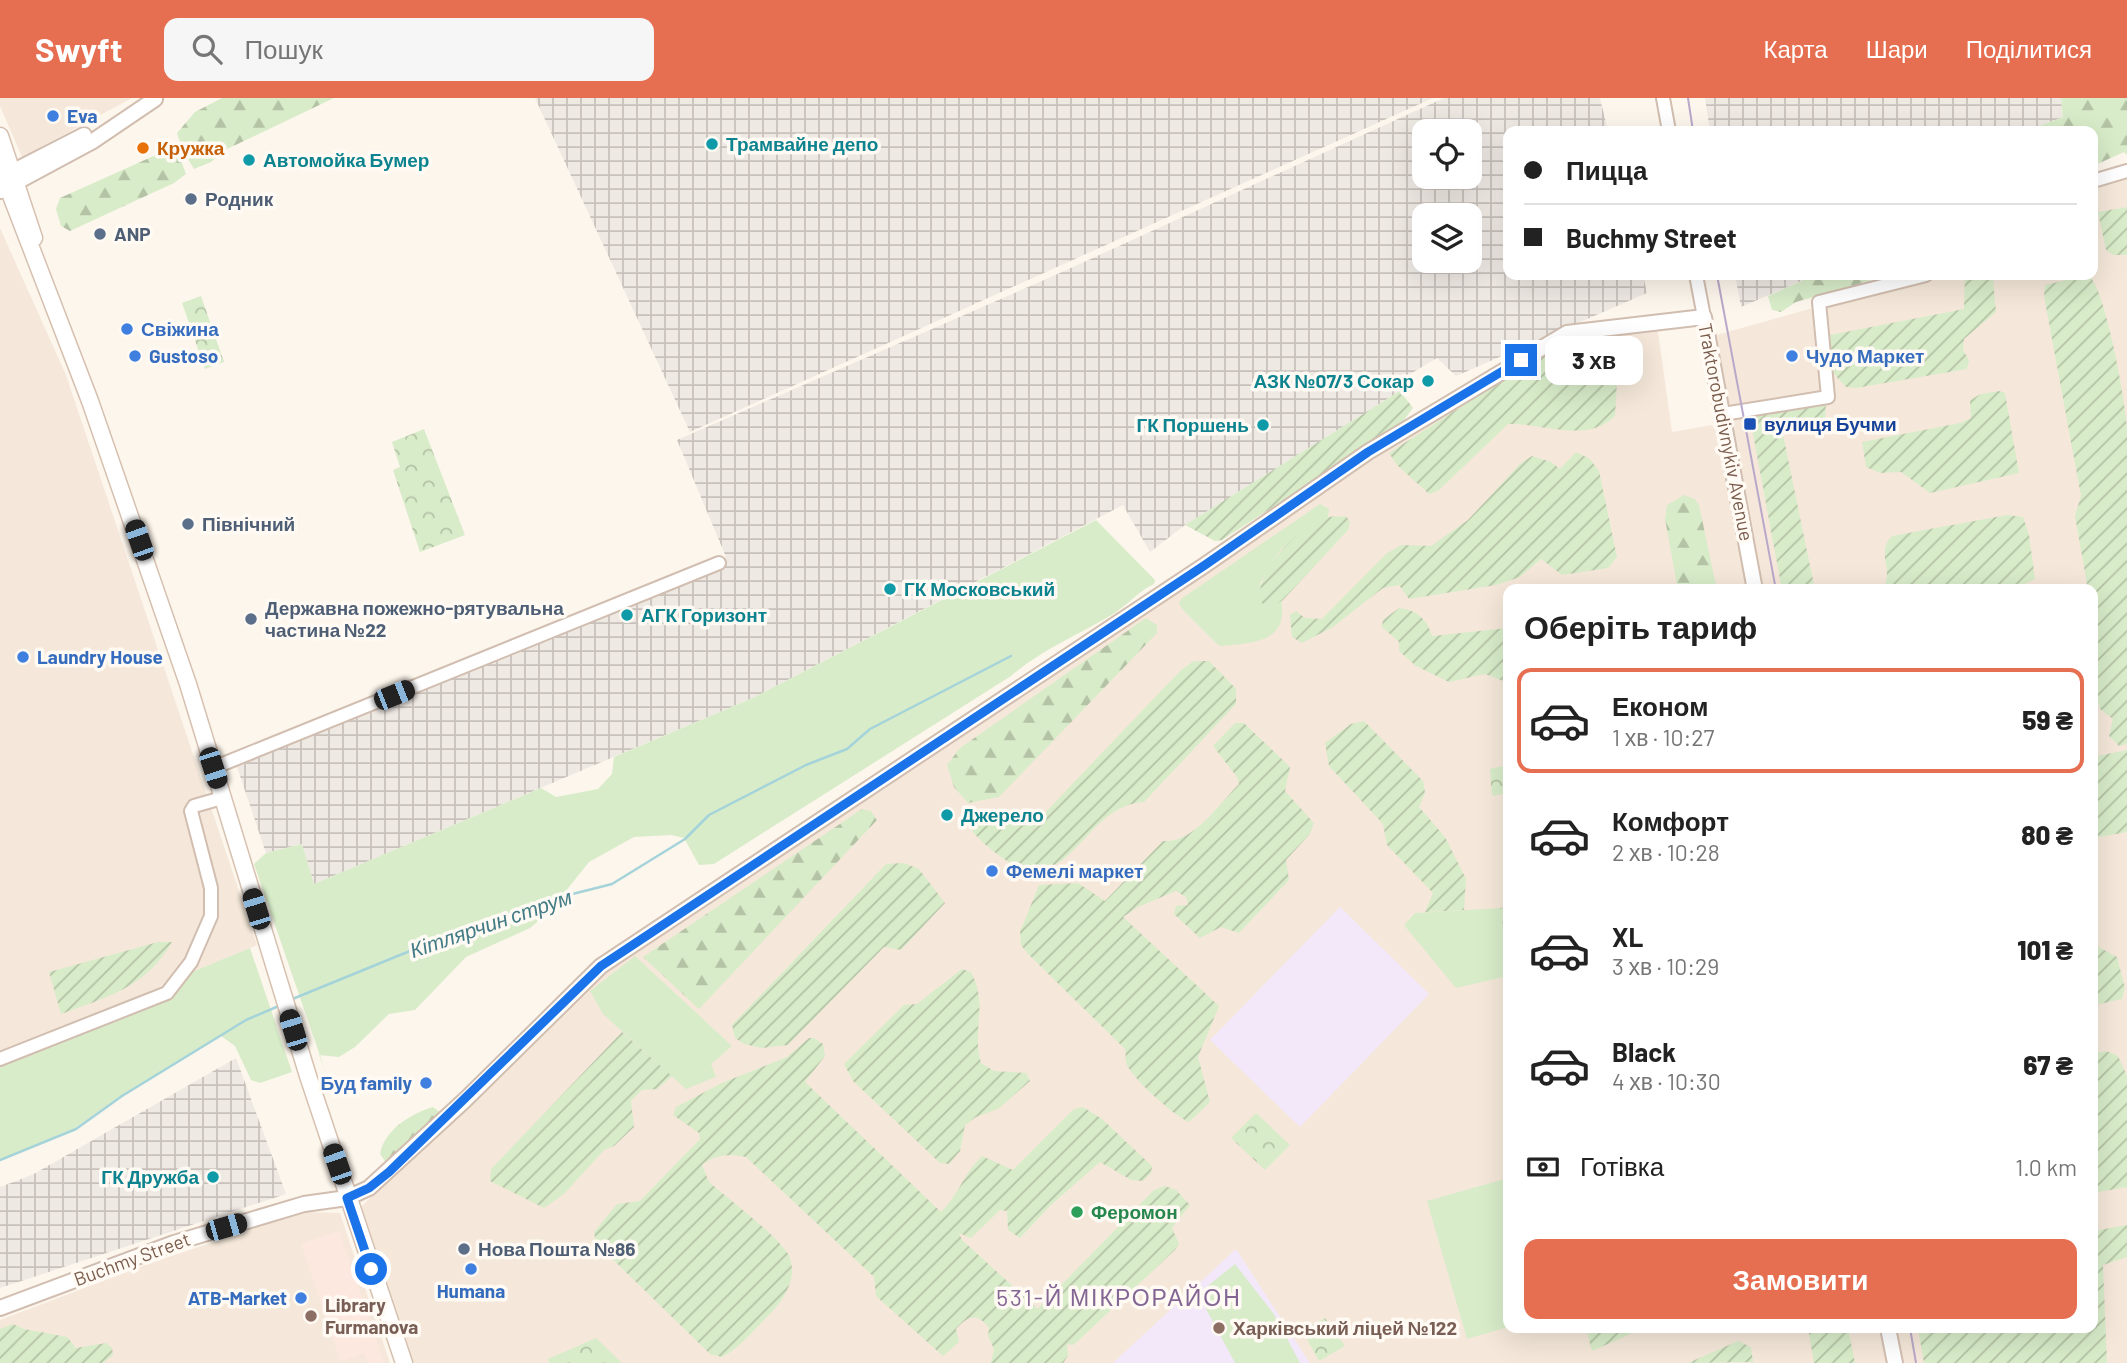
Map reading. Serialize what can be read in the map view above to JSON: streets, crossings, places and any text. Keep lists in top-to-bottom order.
{
  "streets": {
    "street": ["Traktorobudivnykiv Avenue", "Buchmy Street"]
  },
  "crossings": [
    ["Traktorobudivnykiv Avenue", "Buchmy Street"]
  ],
  "districts": ["531-Й МІКРОРАЙОН"],
  "water": ["Кітлярчин струм"],
  "places": {
    "other": [
      "Eva",
      "Трамвайне депо",
      "Кружка",
      "Автомойка Бумер",
      "Родник",
      "ANP",
      "Свіжина",
      "Gustoso",
      "Чудо Маркет",
      "АЗК №07/3 Сокар",
      "ГК Поршень",
      "Північний",
      "ГК Московський",
      "АГК Горизонт",
      "Державна пожежно-рятувальна частина №22",
      "Laundry House",
      "Джерело",
      "Фемелі маркет",
      "Буд family",
      "ГК Дружба",
      "Феромон",
      "Нова Пошта №86",
      "Humana",
      "ATB-Market",
      "Library Furmanova",
      "Харківський ліцей №122"
    ],
    "transit": ["вулиця Бучми"]
  },
  "page": {
    "header": "Swyft",
    "search": "Пошук",
    "nav": ["Карта", "Шари", "Поділитися"],
    "banner": ["Пицца", "Buchmy Street"],
    "bubble": "3 хв",
    "heading": "Оберіть тариф",
    "list": [
      {
        "name": "Економ",
        "note": "1 хв · 10:27",
        "value": "59 ₴"
      },
      {
        "name": "Комфорт",
        "note": "2 хв · 10:28",
        "value": "80 ₴"
      },
      {
        "name": "XL",
        "note": "3 хв · 10:29",
        "value": "101 ₴"
      },
      {
        "name": "Black",
        "note": "4 хв · 10:30",
        "value": "67 ₴"
      }
    ],
    "pay": ["Готівка", "1.0 km"],
    "buttons": "Замовити"
  }
}
